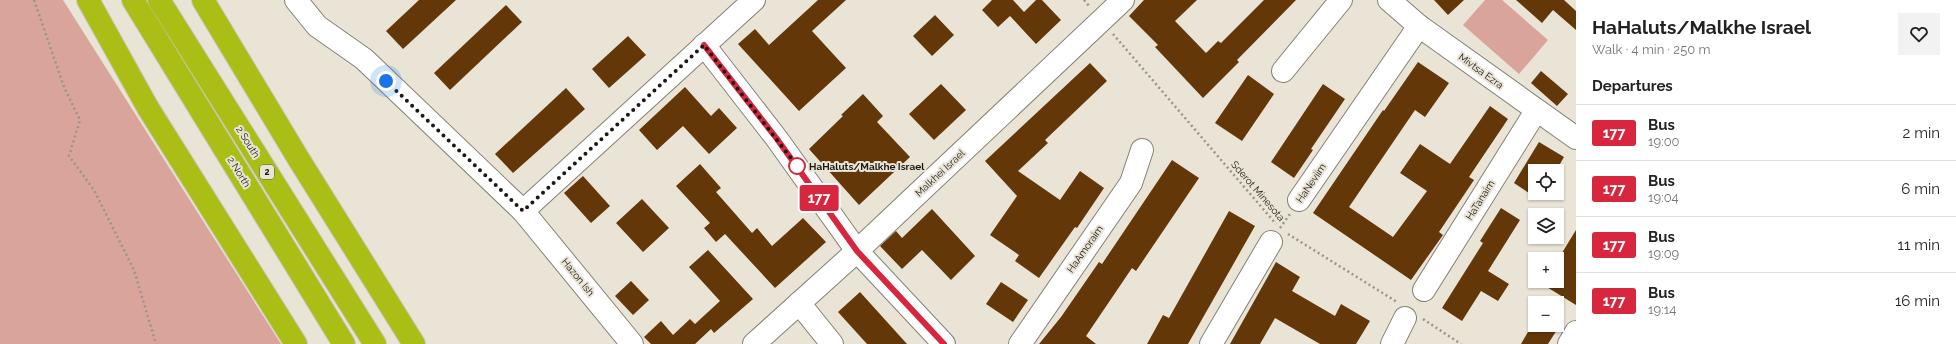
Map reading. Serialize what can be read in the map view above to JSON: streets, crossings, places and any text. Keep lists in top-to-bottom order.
{
  "streets": {
    "highway": ["2 South", "2 North", "2"],
    "street": [
      "Mivtsa Ezra",
      "Malkhei Israel",
      "HaNeviim",
      "HaTanaim",
      "HaAmoraim",
      "Hazon Ish"
    ],
    "path": ["Sderot Minesota"]
  },
  "crossings": [
    ["Mivtsa Ezra", "HaNeviim"],
    ["Mivtsa Ezra", "HaTanaim"],
    ["Malkhei Israel", "Sderot Minesota"],
    ["HaNeviim", "Sderot Minesota"]
  ],
  "places": ["HaHaluts/Malkhe Israel"],
  "lines": ["bus line 177"],
  "page": {
    "on_map": "177",
    "heading": [
      ["HaHaluts/Malkhe Israel", "Walk · 4 min · 250 m"],
      "Departures"
    ],
    "list": [
      {
        "mark": "177",
        "name": "Bus",
        "note": "19:00",
        "value": "2 min"
      },
      {
        "mark": "177",
        "name": "Bus",
        "note": "19:04",
        "value": "6 min"
      },
      {
        "mark": "177",
        "name": "Bus",
        "note": "19:09",
        "value": "11 min"
      },
      {
        "mark": "177",
        "name": "Bus",
        "note": "19:14",
        "value": "16 min"
      }
    ],
    "map_buttons": ["+", "−"]
  }
}
